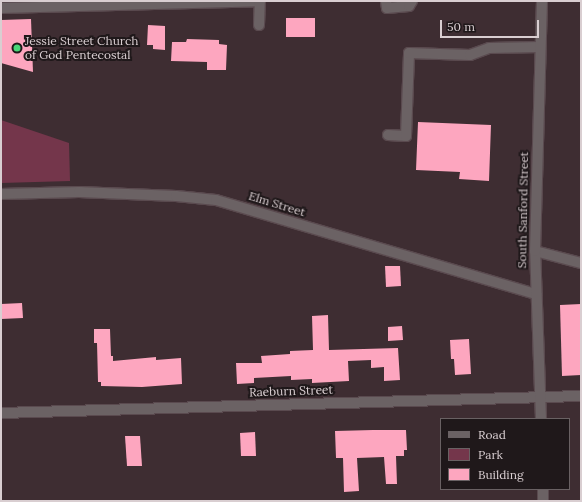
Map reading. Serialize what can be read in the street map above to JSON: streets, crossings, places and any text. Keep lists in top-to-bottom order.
{
  "streets": {
    "street": ["Elm Street", "South Sanford Street", "Raeburn Street"]
  },
  "crossings": [
    ["Elm Street", "South Sanford Street"],
    ["South Sanford Street", "Raeburn Street"]
  ],
  "places": ["Jessie Street Church of God Pentecostal"],
  "legend": ["Road", "Park", "Building"],
  "scale_bar": "50 m"
}
